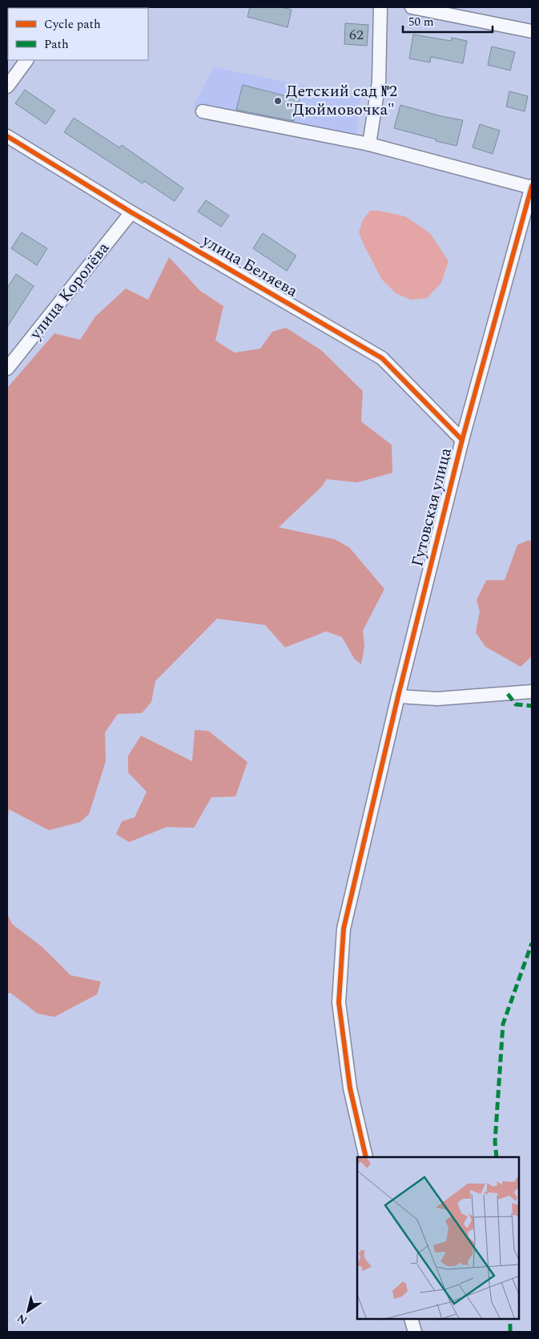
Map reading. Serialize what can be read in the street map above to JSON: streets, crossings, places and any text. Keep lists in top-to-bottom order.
{
  "streets": {
    "street": ["улица Беляева", "улица Королёва", "Гутовская улица"]
  },
  "crossings": [
    ["улица Беляева", "улица Королёва"],
    ["улица Беляева", "Гутовская улица"]
  ],
  "places": ["Детский сад №2 \"Дюймовочка\""],
  "house_numbers": ["62"],
  "legend": ["Cycle path", "Path"],
  "scale_bar": "50 m",
  "north": "bottom left"
}
